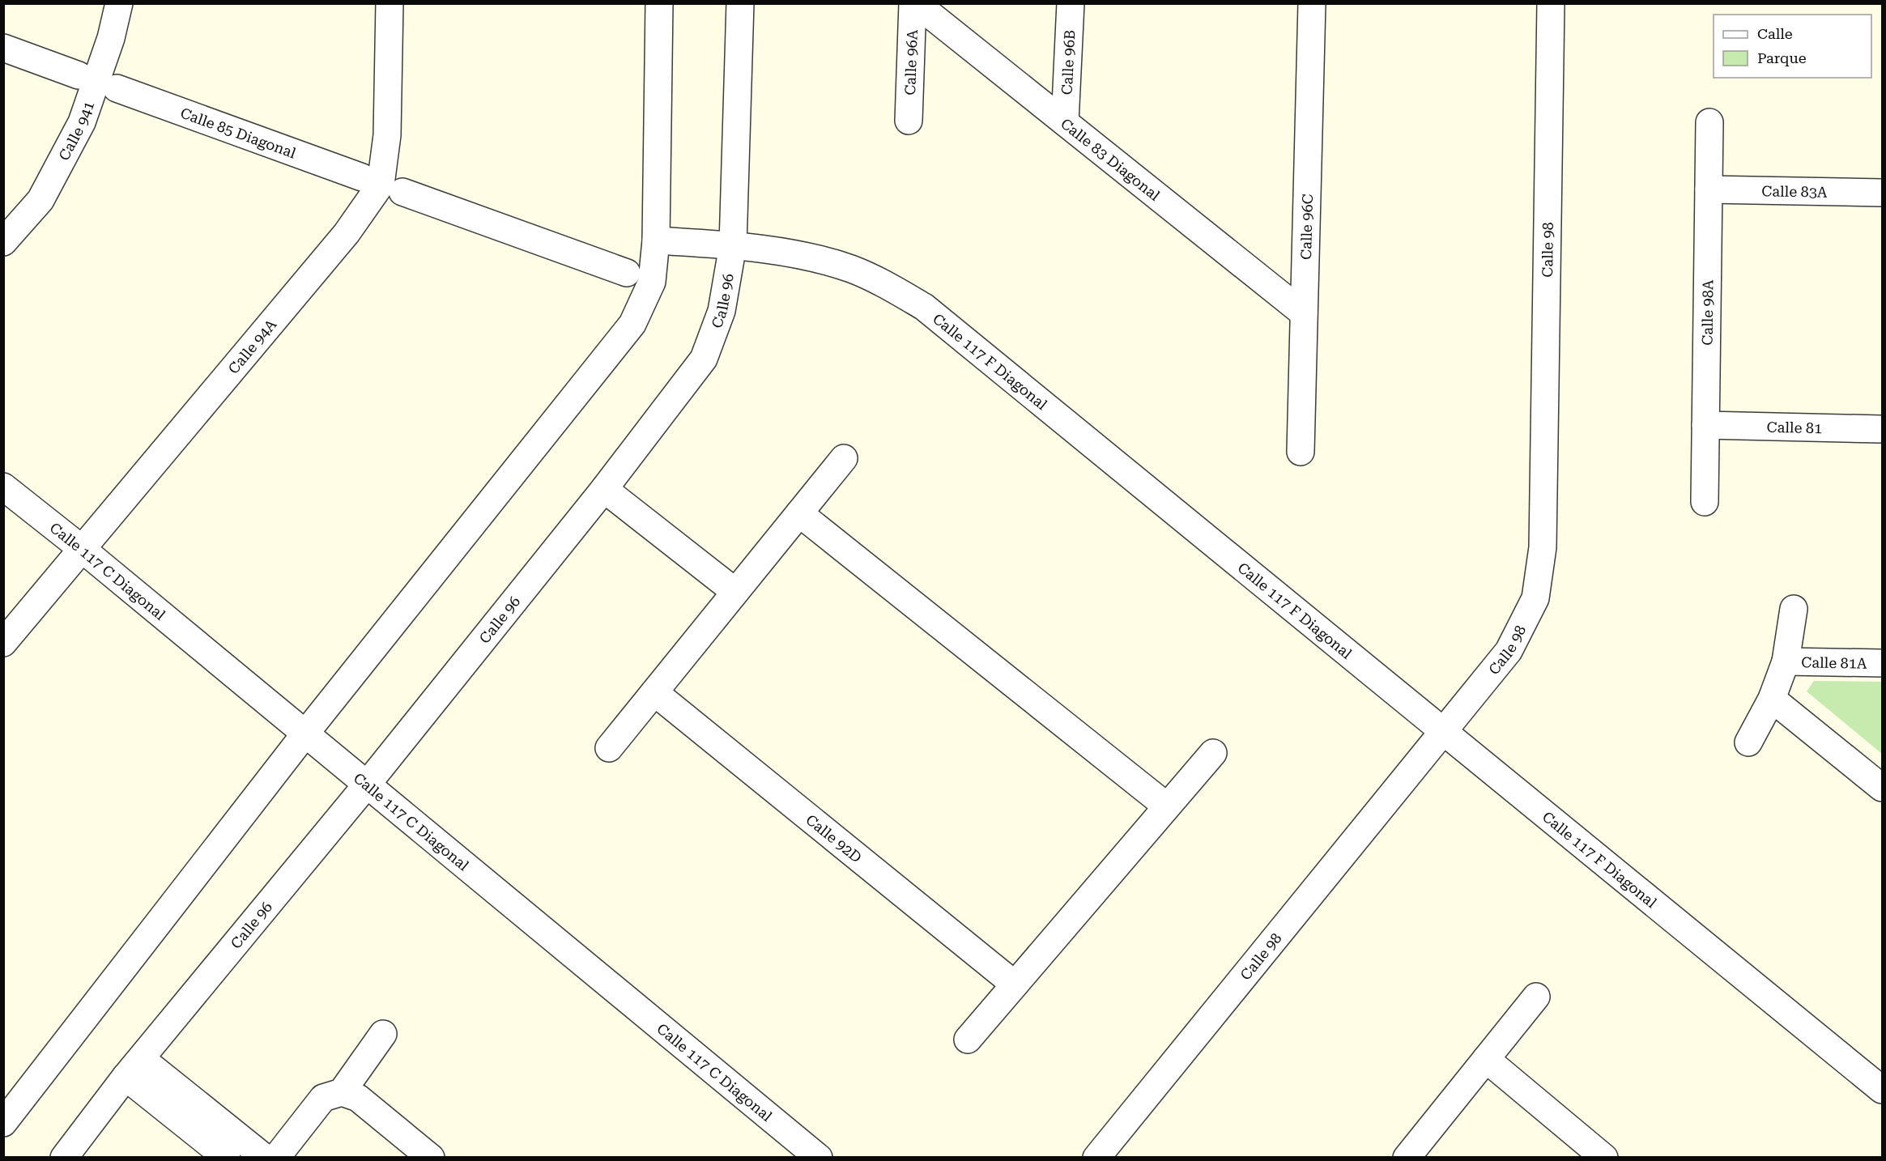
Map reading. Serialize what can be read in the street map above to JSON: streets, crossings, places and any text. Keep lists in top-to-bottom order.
{
  "streets": {
    "street": [
      "Calle 96A",
      "Calle 96B",
      "Calle 941",
      "Calle 85 Diagonal",
      "Calle 83 Diagonal",
      "Calle 83A",
      "Calle 96C",
      "Calle 98",
      "Calle 96",
      "Calle 98A",
      "Calle 94A",
      "Calle 117 F Diagonal",
      "Calle 81",
      "Calle 117 C Diagonal",
      "Calle 81A",
      "Calle 92D"
    ]
  },
  "crossings": [
    ["Calle 96A", "Calle 83 Diagonal"],
    ["Calle 96B", "Calle 83 Diagonal"],
    ["Calle 83 Diagonal", "Calle 96C"],
    ["Calle 83A", "Calle 98A"],
    ["Calle 98", "Calle 117 F Diagonal"],
    ["Calle 96", "Calle 117 F Diagonal"],
    ["Calle 96", "Calle 117 C Diagonal"],
    ["Calle 98A", "Calle 81"],
    ["Calle 94A", "Calle 117 C Diagonal"]
  ],
  "legend": ["Calle", "Parque"]
}
